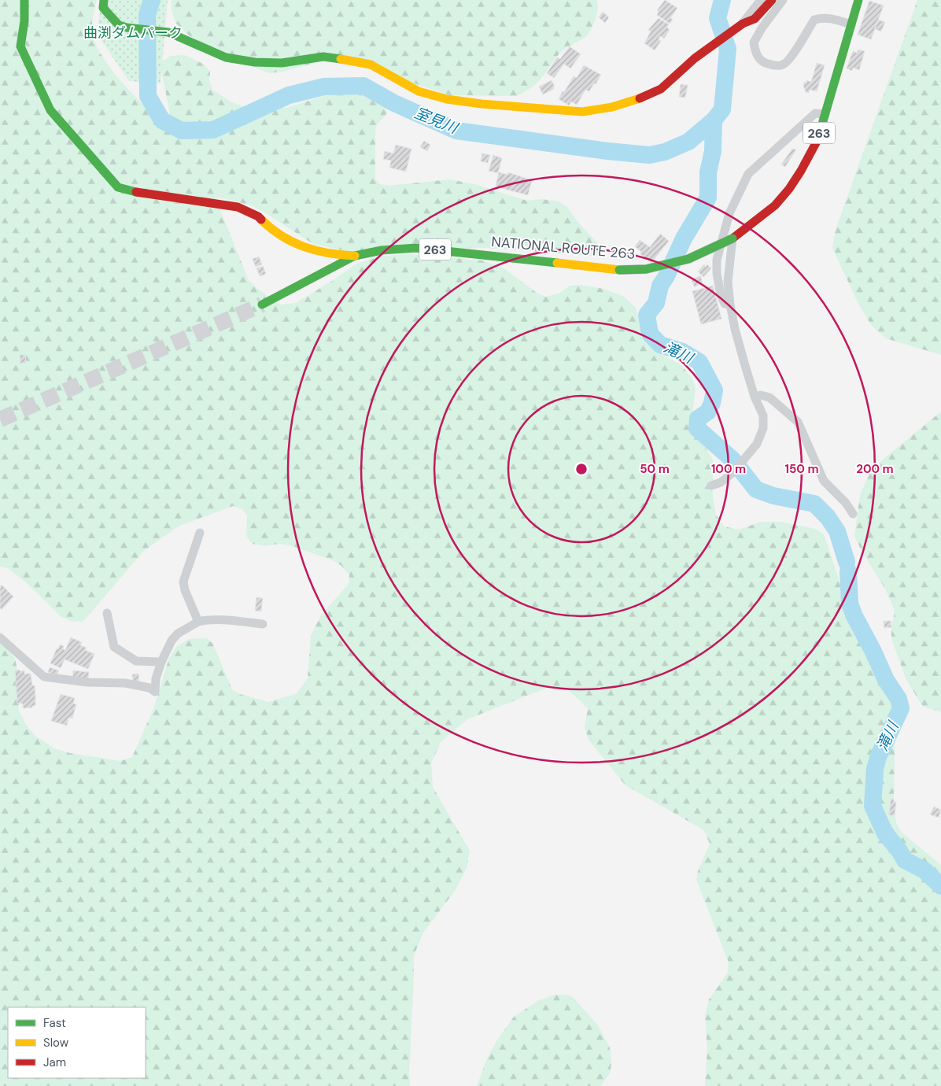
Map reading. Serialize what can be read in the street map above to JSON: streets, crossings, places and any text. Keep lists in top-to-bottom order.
{
  "streets": {
    "main road": ["263", "NATIONAL ROUTE 263"]
  },
  "water": ["室見川", "滝川"],
  "parks": ["曲渕ダムパーク"],
  "legend": ["Fast", "Slow", "Jam"],
  "rings": [
    "50 m",
    "100 m",
    "150 m",
    "200 m"
  ]
}
